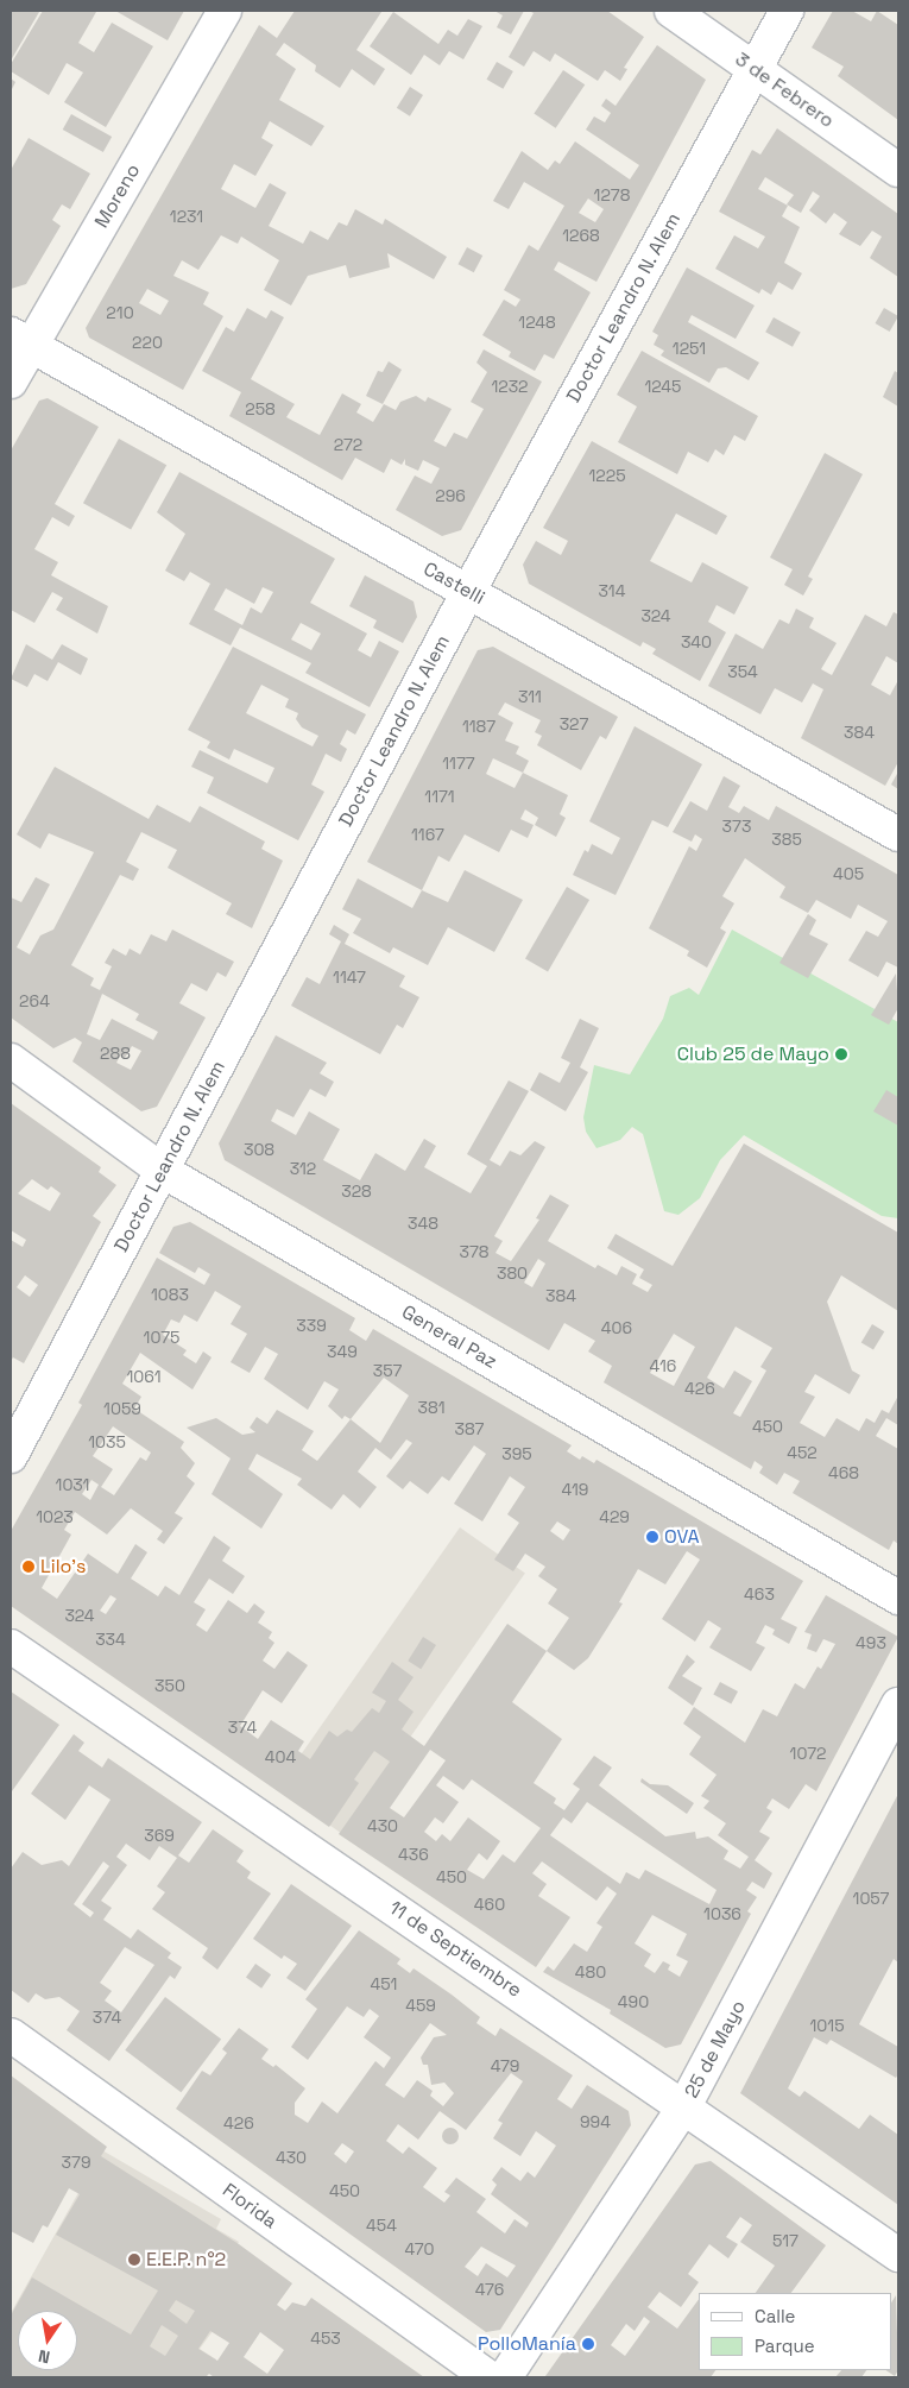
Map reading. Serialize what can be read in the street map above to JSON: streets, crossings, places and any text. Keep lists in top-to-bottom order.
{
  "streets": {
    "street": [
      "3 de Febrero",
      "Moreno",
      "Doctor Leandro N. Alem",
      "Castelli",
      "General Paz",
      "11 de Septiembre",
      "25 de Mayo",
      "Florida"
    ]
  },
  "crossings": [
    ["3 de Febrero", "Doctor Leandro N. Alem"],
    ["Moreno", "Castelli"],
    ["Doctor Leandro N. Alem", "Castelli"],
    ["Doctor Leandro N. Alem", "General Paz"],
    ["11 de Septiembre", "25 de Mayo"]
  ],
  "places": [
    "Club 25 de Mayo",
    "OVA",
    "Lilo's",
    "E.E.P. n°2",
    "PolloManía"
  ],
  "house_numbers": [
    "1278",
    "1231",
    "1268",
    "210",
    "1248",
    "220",
    "1251",
    "1232",
    "1245",
    "258",
    "272",
    "1225",
    "296",
    "314",
    "324",
    "340",
    "354",
    "311",
    "327",
    "1187",
    "384",
    "1177",
    "1171",
    "373",
    "1167",
    "385",
    "405",
    "1147",
    "264",
    "288",
    "308",
    "312",
    "328",
    "348",
    "378",
    "380",
    "1083",
    "384",
    "339",
    "406",
    "1075",
    "349",
    "416",
    "357",
    "1061",
    "426",
    "381",
    "1059",
    "450",
    "387",
    "1035",
    "452",
    "395",
    "468",
    "1031",
    "419",
    "1023",
    "429",
    "463",
    "324",
    "334",
    "493",
    "350",
    "374",
    "1072",
    "404",
    "430",
    "369",
    "436",
    "450",
    "1057",
    "460",
    "1036",
    "480",
    "451",
    "490",
    "459",
    "374",
    "1015",
    "479",
    "994",
    "426",
    "430",
    "379",
    "450",
    "454",
    "517",
    "470",
    "476",
    "453"
  ],
  "legend": ["Calle", "Parque"],
  "north": "bottom"
}
